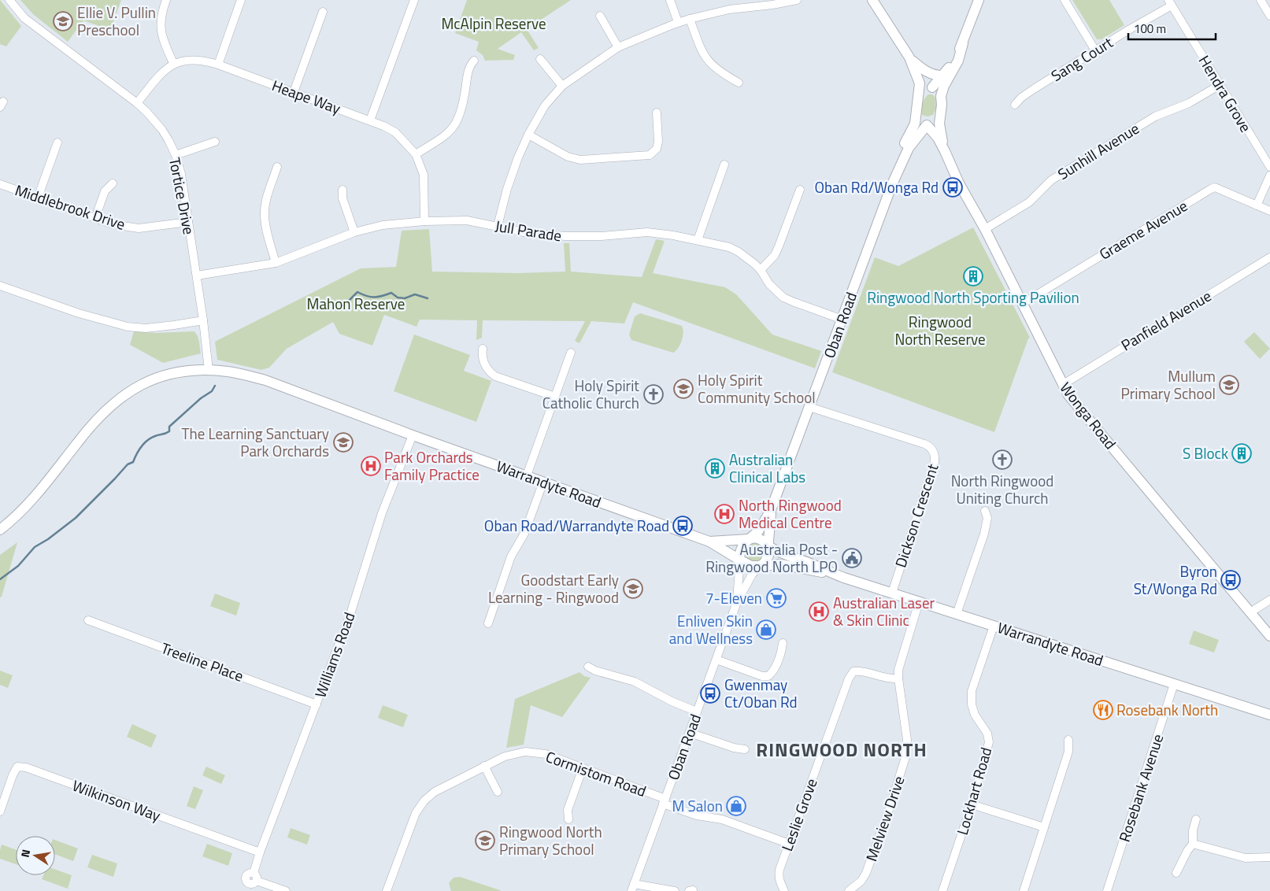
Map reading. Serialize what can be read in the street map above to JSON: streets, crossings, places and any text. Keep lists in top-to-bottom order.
{
  "streets": {
    "main road": ["Oban Road", "Wonga Road", "Warrandyte Road"],
    "street": [
      "Sang Court",
      "Hendra Grove",
      "Heape Way",
      "Sunhill Avenue",
      "Tortice Drive",
      "Middlebrook Drive",
      "Graeme Avenue",
      "Jull Parade",
      "Panfield Avenue",
      "Dickson Crescent",
      "Williams Road",
      "Treeline Place",
      "Cormistom Road",
      "Rosebank Avenue",
      "Lockhart Road",
      "Wilkinson Way",
      "Leslie Grove",
      "Melview Drive"
    ]
  },
  "crossings": [
    ["Sang Court", "Hendra Grove"],
    ["Hendra Grove", "Sunhill Avenue"],
    ["Heape Way", "Jull Parade"],
    ["Sunhill Avenue", "Wonga Road"],
    ["Tortice Drive", "Middlebrook Drive"],
    ["Tortice Drive", "Jull Parade"],
    ["Tortice Drive", "Warrandyte Road"],
    ["Graeme Avenue", "Wonga Road"],
    ["Jull Parade", "Oban Road"],
    ["Panfield Avenue", "Wonga Road"],
    ["Oban Road", "Wonga Road"],
    ["Oban Road", "Warrandyte Road"],
    ["Oban Road", "Dickson Crescent"],
    ["Oban Road", "Cormistom Road"],
    ["Warrandyte Road", "Dickson Crescent"],
    ["Warrandyte Road", "Williams Road"],
    ["Warrandyte Road", "Rosebank Avenue"],
    ["Warrandyte Road", "Lockhart Road"],
    ["Warrandyte Road", "Melview Drive"],
    ["Williams Road", "Treeline Place"],
    ["Williams Road", "Wilkinson Way"],
    ["Cormistom Road", "Leslie Grove"],
    ["Leslie Grove", "Melview Drive"]
  ],
  "districts": ["RINGWOOD NORTH"],
  "parks": ["McAlpin Reserve", "Mahon Reserve", "Ringwood North Reserve"],
  "places": {
    "school or university": [
      "Ellie V. Pullin Preschool",
      "Mullum Primary School",
      "Holy Spirit Community School",
      "The Learning Sanctuary Park Orchards",
      "Goodstart Early Learning - Ringwood",
      "Ringwood North Primary School"
    ],
    "bus stop": [
      "Oban Rd/Wonga Rd",
      "Oban Road/Warrandyte Road",
      "Byron St/Wonga Rd",
      "Gwenmay Ct/Oban Rd"
    ],
    "building": ["Ringwood North Sporting Pavilion", "S Block", "Australian Clinical Labs"],
    "church": ["Holy Spirit Catholic Church", "North Ringwood Uniting Church"],
    "hospital": ["Park Orchards Family Practice", "North Ringwood Medical Centre", "Australian Laser & Skin Clinic"],
    "public building": ["Australia Post - Ringwood North LPO"],
    "supermarket": ["7-Eleven"],
    "shop": ["Enliven Skin and Wellness", "M Salon"],
    "restaurant": ["Rosebank North"]
  },
  "scale_bar": "100 m",
  "north": "left"
}
